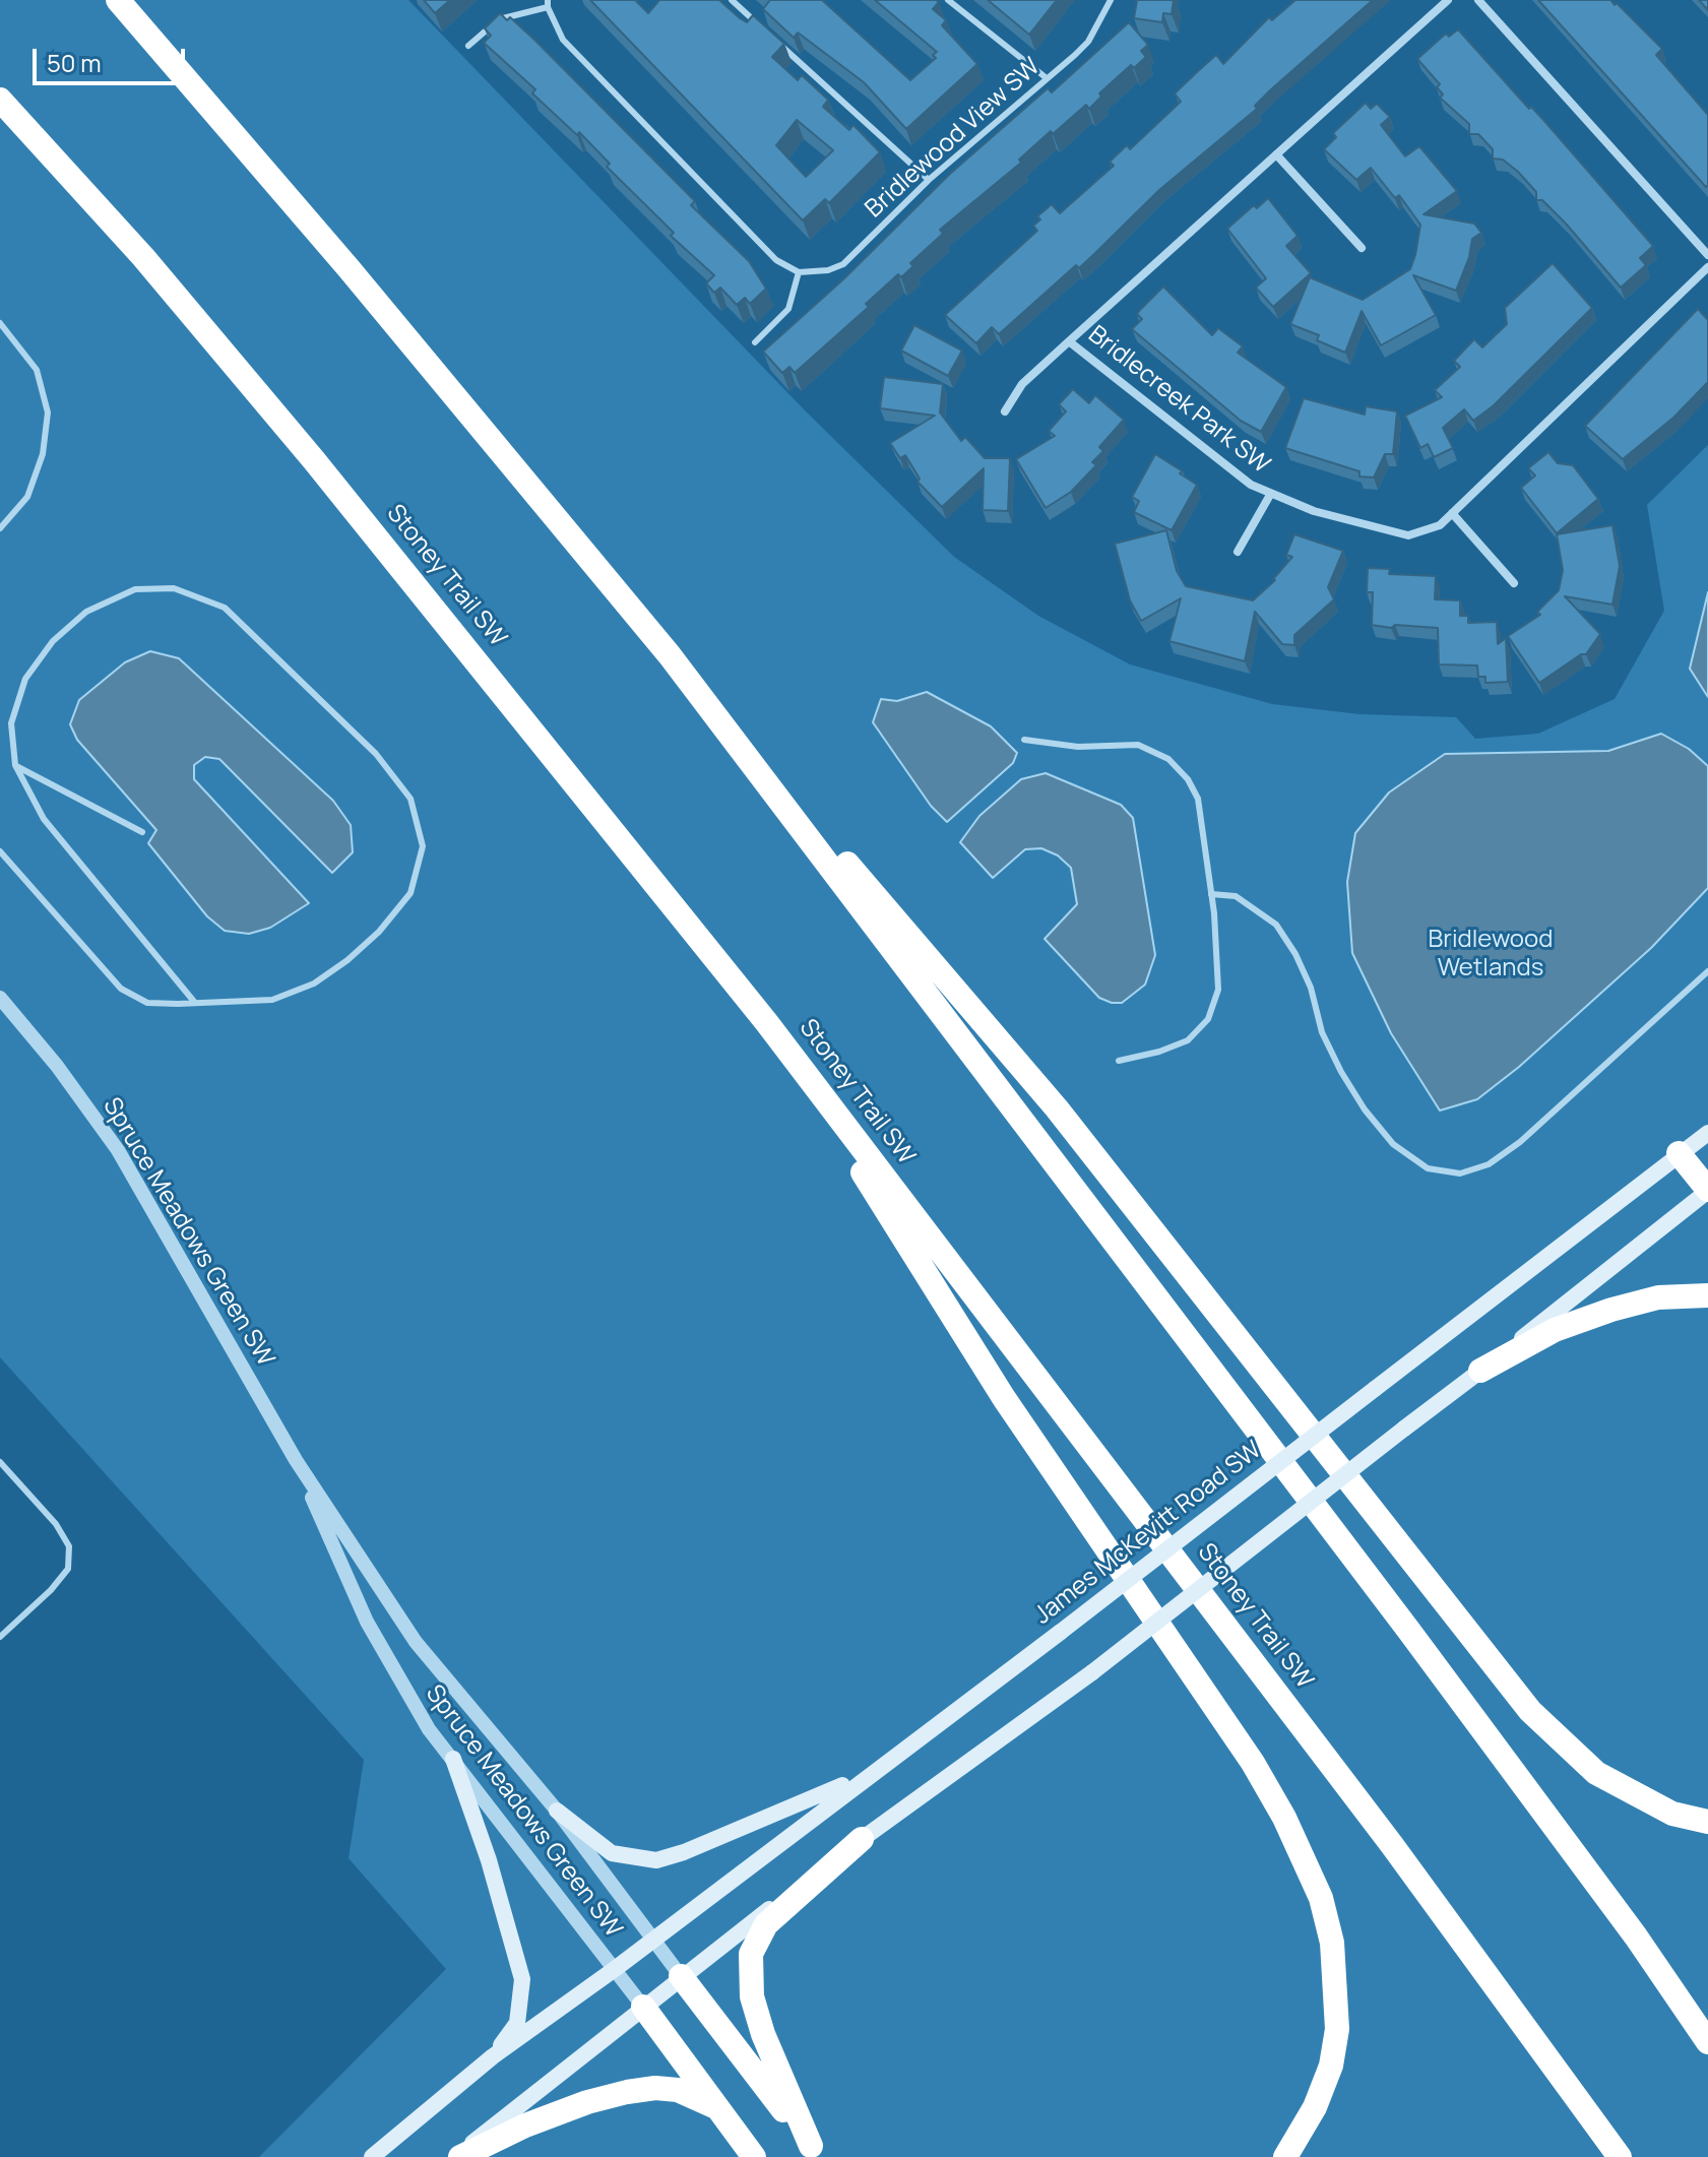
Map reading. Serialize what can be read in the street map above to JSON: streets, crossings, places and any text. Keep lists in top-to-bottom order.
{
  "streets": {
    "highway": ["Stoney Trail SW"],
    "main road": ["James McKevitt Road SW"],
    "street": ["Bridlecreek Park SW", "Spruce Meadows Green SW"],
    "lane": ["Bridlewood View SW"]
  },
  "crossings": [
    ["Spruce Meadows Green SW", "James McKevitt Road SW"]
  ],
  "parks": ["Bridlewood Wetlands"],
  "scale_bar": "50 m"
}
